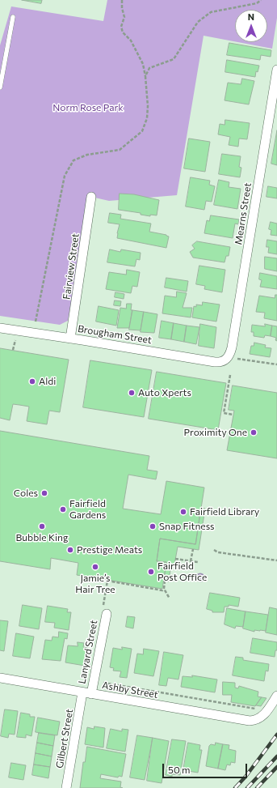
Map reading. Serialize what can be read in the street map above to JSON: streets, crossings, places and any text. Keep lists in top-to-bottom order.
{
  "streets": {
    "street": [
      "Mearns Street",
      "Fairview Street",
      "Brougham Street",
      "Lanyard Street",
      "Ashby Street",
      "Gilbert Street"
    ]
  },
  "crossings": [
    ["Mearns Street", "Brougham Street"],
    ["Fairview Street", "Brougham Street"],
    ["Lanyard Street", "Ashby Street"],
    ["Lanyard Street", "Gilbert Street"],
    ["Ashby Street", "Gilbert Street"]
  ],
  "parks": ["Norm Rose Park"],
  "places": [
    "Aldi",
    "Auto Xperts",
    "Proximity One",
    "Coles",
    "Fairfield Gardens",
    "Fairfield Library",
    "Bubble King",
    "Snap Fitness",
    "Prestige Meats",
    "Jamie’s Hair Tree",
    "Fairfield Post Office"
  ],
  "scale_bar": "50 m",
  "north": "top"
}
